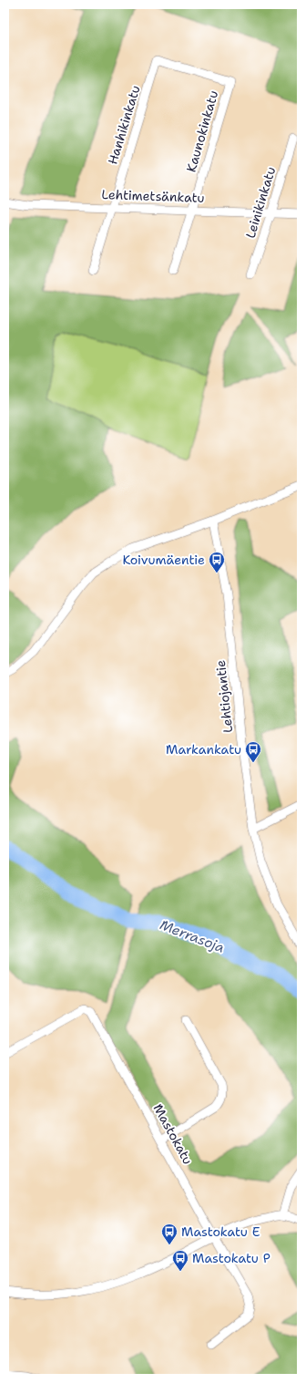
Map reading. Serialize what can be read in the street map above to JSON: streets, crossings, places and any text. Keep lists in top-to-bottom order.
{
  "streets": {
    "street": [
      "Hanhikinkatu",
      "Kaunokinkatu",
      "Lehtimetsänkatu",
      "Leinikinkatu",
      "Lehtiojantie",
      "Mastokatu"
    ]
  },
  "crossings": [
    ["Hanhikinkatu", "Kaunokinkatu"],
    ["Hanhikinkatu", "Lehtimetsänkatu"],
    ["Kaunokinkatu", "Lehtimetsänkatu"],
    ["Lehtimetsänkatu", "Leinikinkatu"]
  ],
  "water": ["Merrasoja"],
  "places": {
    "bus stop": [
      "Koivumäentie",
      "Markankatu",
      "Mastokatu E",
      "Mastokatu P"
    ]
  }
}
